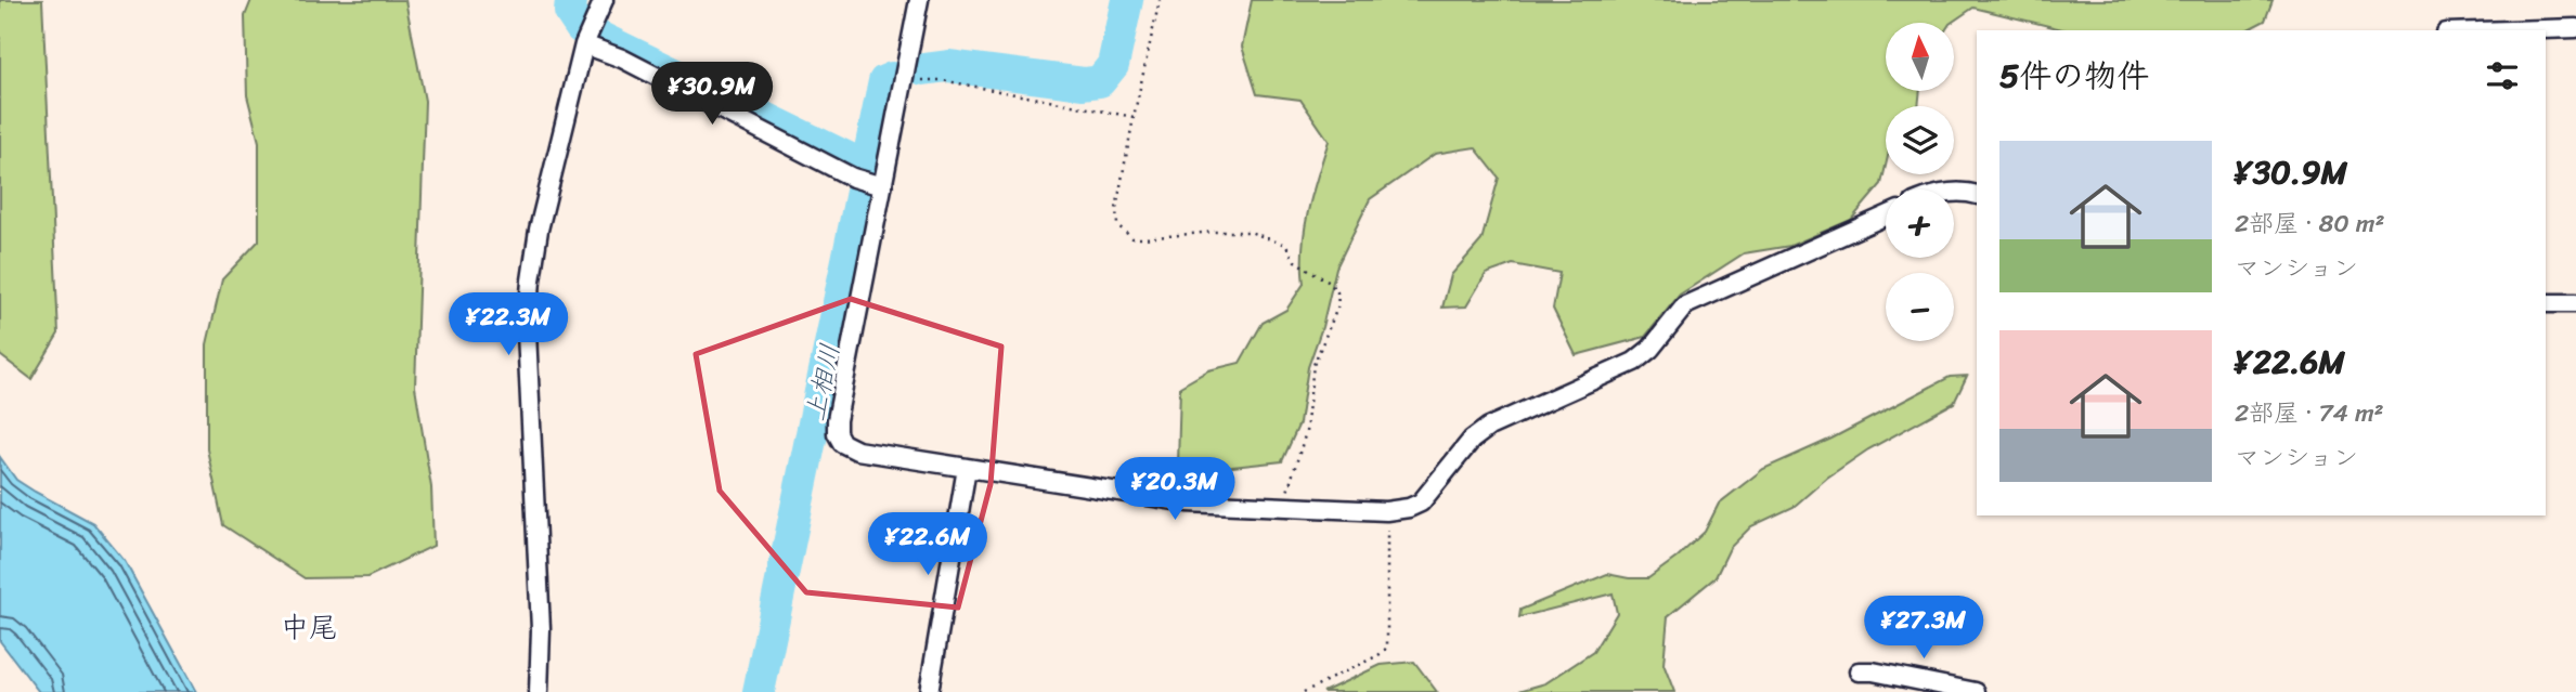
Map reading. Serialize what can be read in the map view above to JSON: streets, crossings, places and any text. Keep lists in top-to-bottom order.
{
  "districts": ["中尾"],
  "water": ["上相川"],
  "north": "top",
  "page": {
    "map_buttons": ["+", "−"],
    "heading": "5件の物件",
    "price": [
      "¥30.9M",
      "¥22.3M",
      "¥20.3M",
      "¥22.6M",
      "¥27.3M"
    ],
    "list": [
      {
        "name": "¥30.9M",
        "note": "2部屋 · 80 m² · マンション"
      },
      {
        "name": "¥22.6M",
        "note": "2部屋 · 74 m² · マンション"
      }
    ]
  }
}
